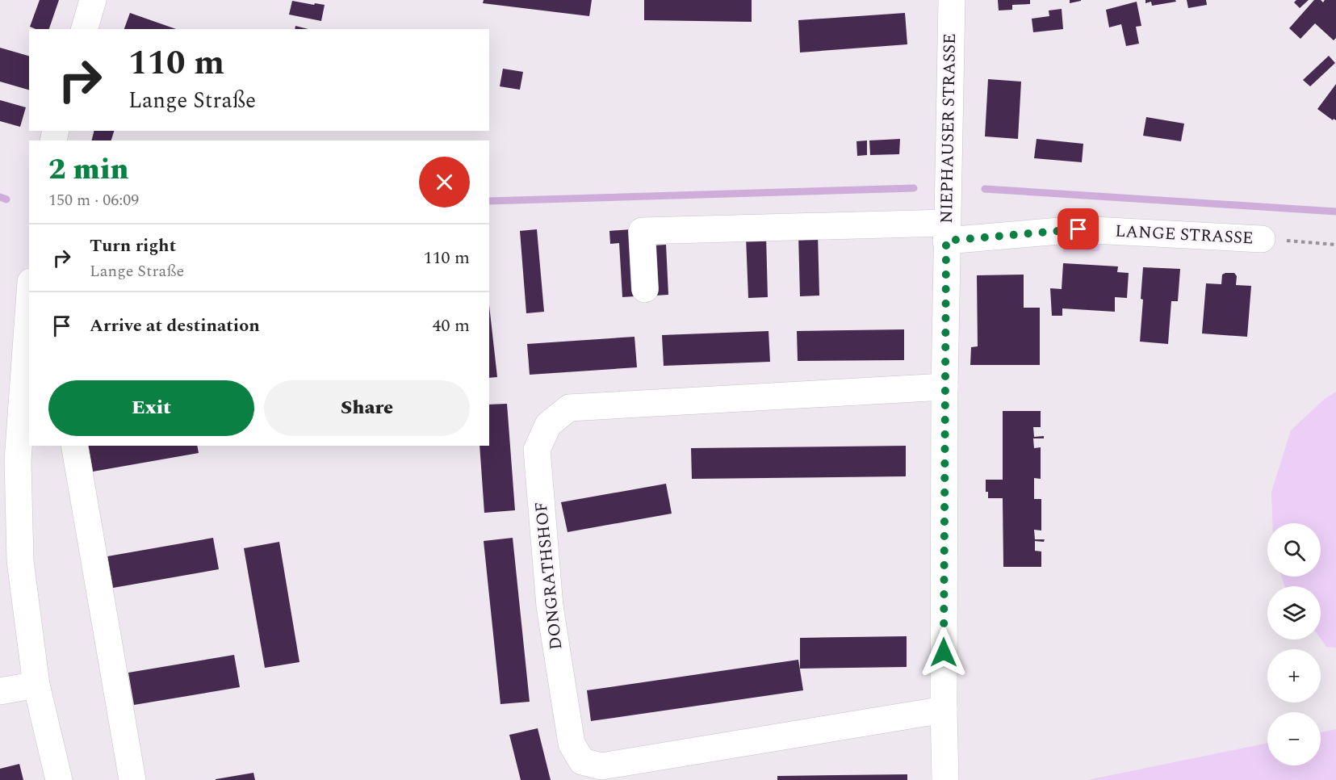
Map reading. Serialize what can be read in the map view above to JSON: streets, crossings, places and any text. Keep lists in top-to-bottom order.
{
  "streets": {
    "street": ["NIEPHAUSER STRASSE", "LANGE STRASSE", "DONGRATHSHOF"]
  },
  "crossings": [
    ["NIEPHAUSER STRASSE", "LANGE STRASSE"],
    ["NIEPHAUSER STRASSE", "DONGRATHSHOF"]
  ],
  "page": {
    "turn": ["110 m", "Lange Straße"],
    "heading": ["2 min", "150 m · 06:09"],
    "list": [
      {
        "name": "Turn right",
        "note": "Lange Straße",
        "value": "110 m"
      },
      {
        "name": "Arrive at destination",
        "value": "40 m"
      }
    ],
    "buttons": ["Exit", "Share"],
    "map_buttons": ["+", "−"]
  }
}
